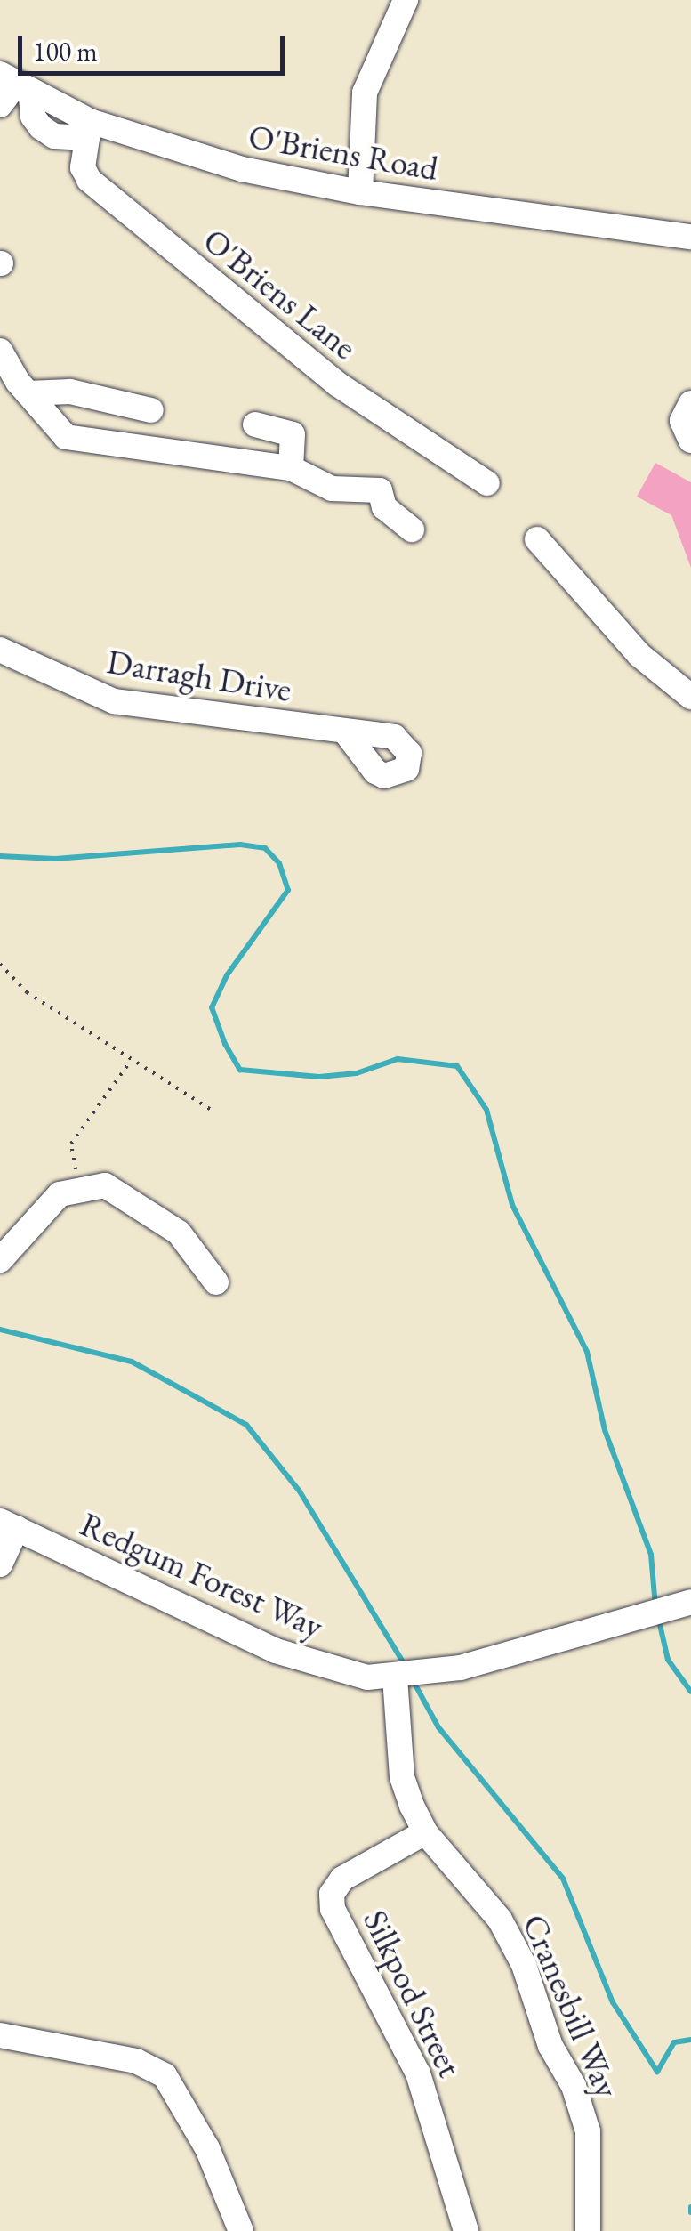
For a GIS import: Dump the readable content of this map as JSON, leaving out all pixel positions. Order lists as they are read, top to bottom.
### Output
{
  "streets": {
    "street": [
      "O'Briens Road",
      "O'Briens Lane",
      "Darragh Drive",
      "Redgum Forest Way",
      "Silkpod Street",
      "Cranesbill Way"
    ]
  },
  "crossings": [
    ["O'Briens Road", "O'Briens Lane"],
    ["Redgum Forest Way", "Cranesbill Way"],
    ["Silkpod Street", "Cranesbill Way"]
  ],
  "scale_bar": "100 m"
}
